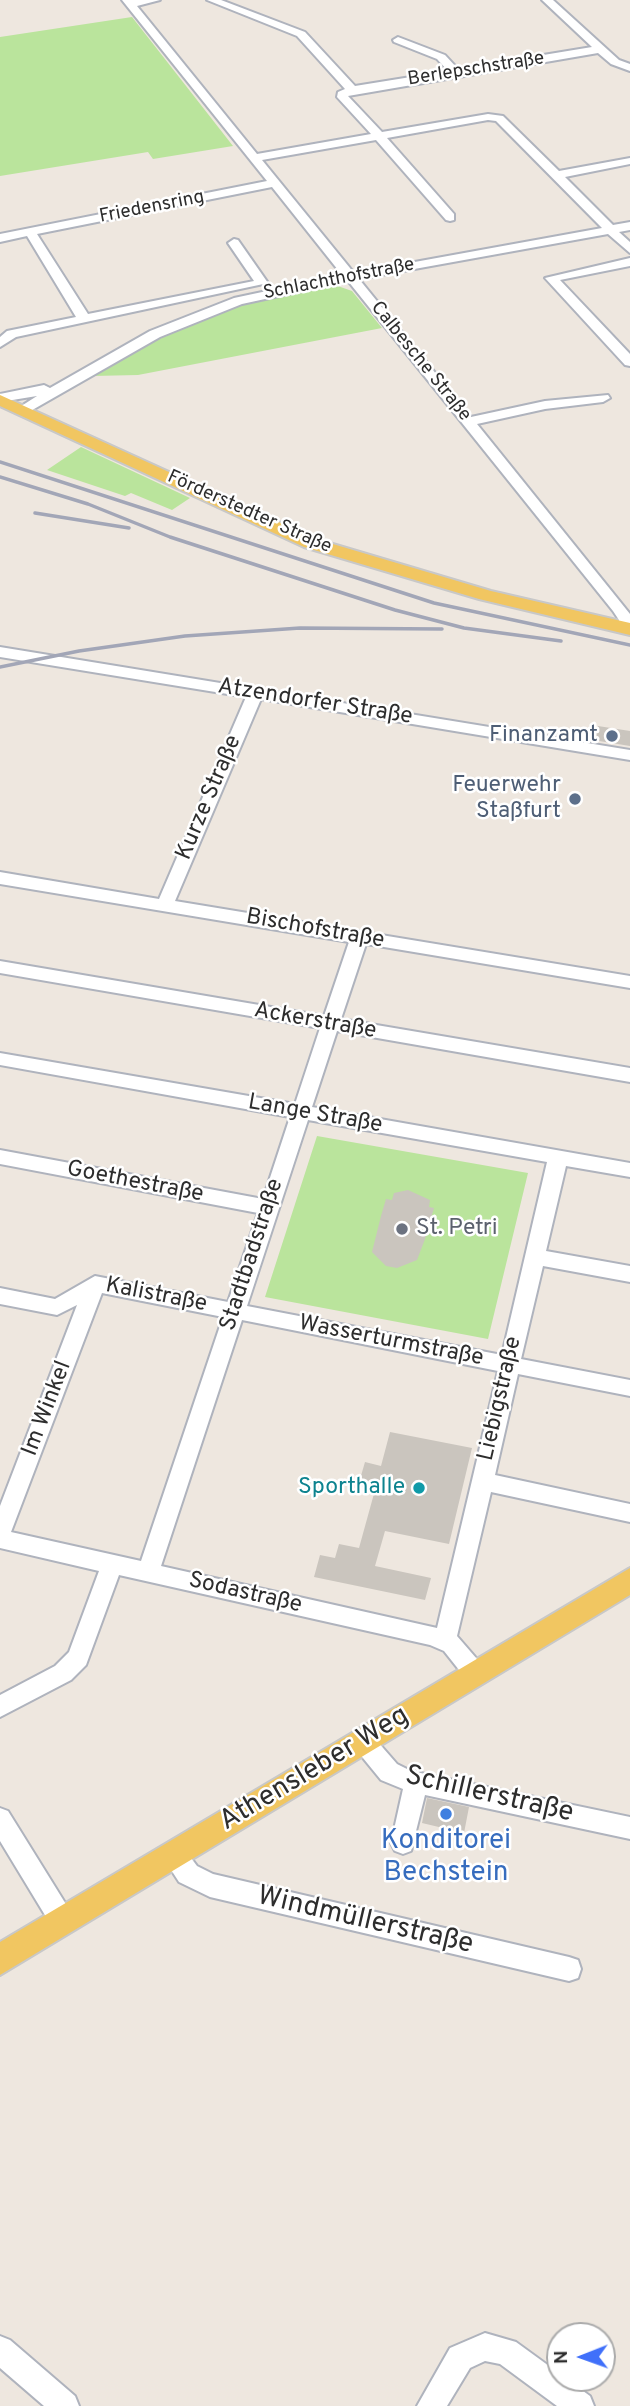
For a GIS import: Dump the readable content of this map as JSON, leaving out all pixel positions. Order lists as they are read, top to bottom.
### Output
{
  "streets": {
    "main road": ["Förderstedter Straße", "Athensleber Weg"],
    "street": [
      "Berlepschstraße",
      "Friedensring",
      "Schlachthofstraße",
      "Calbesche Straße",
      "Atzendorfer Straße",
      "Kurze Straße",
      "Bischofstraße",
      "Ackerstraße",
      "Lange Straße",
      "Goethestraße",
      "Stadtbadstraße",
      "Kalistraße",
      "Wasserturmstraße",
      "Liebigstraße",
      "Im Winkel",
      "Sodastraße",
      "Schillerstraße",
      "Windmüllerstraße"
    ]
  },
  "crossings": [
    ["Friedensring", "Calbesche Straße"],
    ["Schlachthofstraße", "Calbesche Straße"],
    ["Schlachthofstraße", "Förderstedter Straße"],
    ["Calbesche Straße", "Förderstedter Straße"],
    ["Atzendorfer Straße", "Kurze Straße"],
    ["Kurze Straße", "Bischofstraße"],
    ["Bischofstraße", "Stadtbadstraße"],
    ["Ackerstraße", "Stadtbadstraße"],
    ["Lange Straße", "Stadtbadstraße"],
    ["Lange Straße", "Liebigstraße"],
    ["Goethestraße", "Stadtbadstraße"],
    ["Stadtbadstraße", "Kalistraße"],
    ["Stadtbadstraße", "Wasserturmstraße"],
    ["Stadtbadstraße", "Sodastraße"],
    ["Kalistraße", "Wasserturmstraße"],
    ["Kalistraße", "Im Winkel"],
    ["Wasserturmstraße", "Liebigstraße"],
    ["Liebigstraße", "Sodastraße"],
    ["Athensleber Weg", "Schillerstraße"],
    ["Athensleber Weg", "Windmüllerstraße"]
  ],
  "places": [
    "Finanzamt",
    "Feuerwehr Staßfurt",
    "St. Petri",
    "Sporthalle",
    "Konditorei Bechstein"
  ],
  "north": "left"
}
